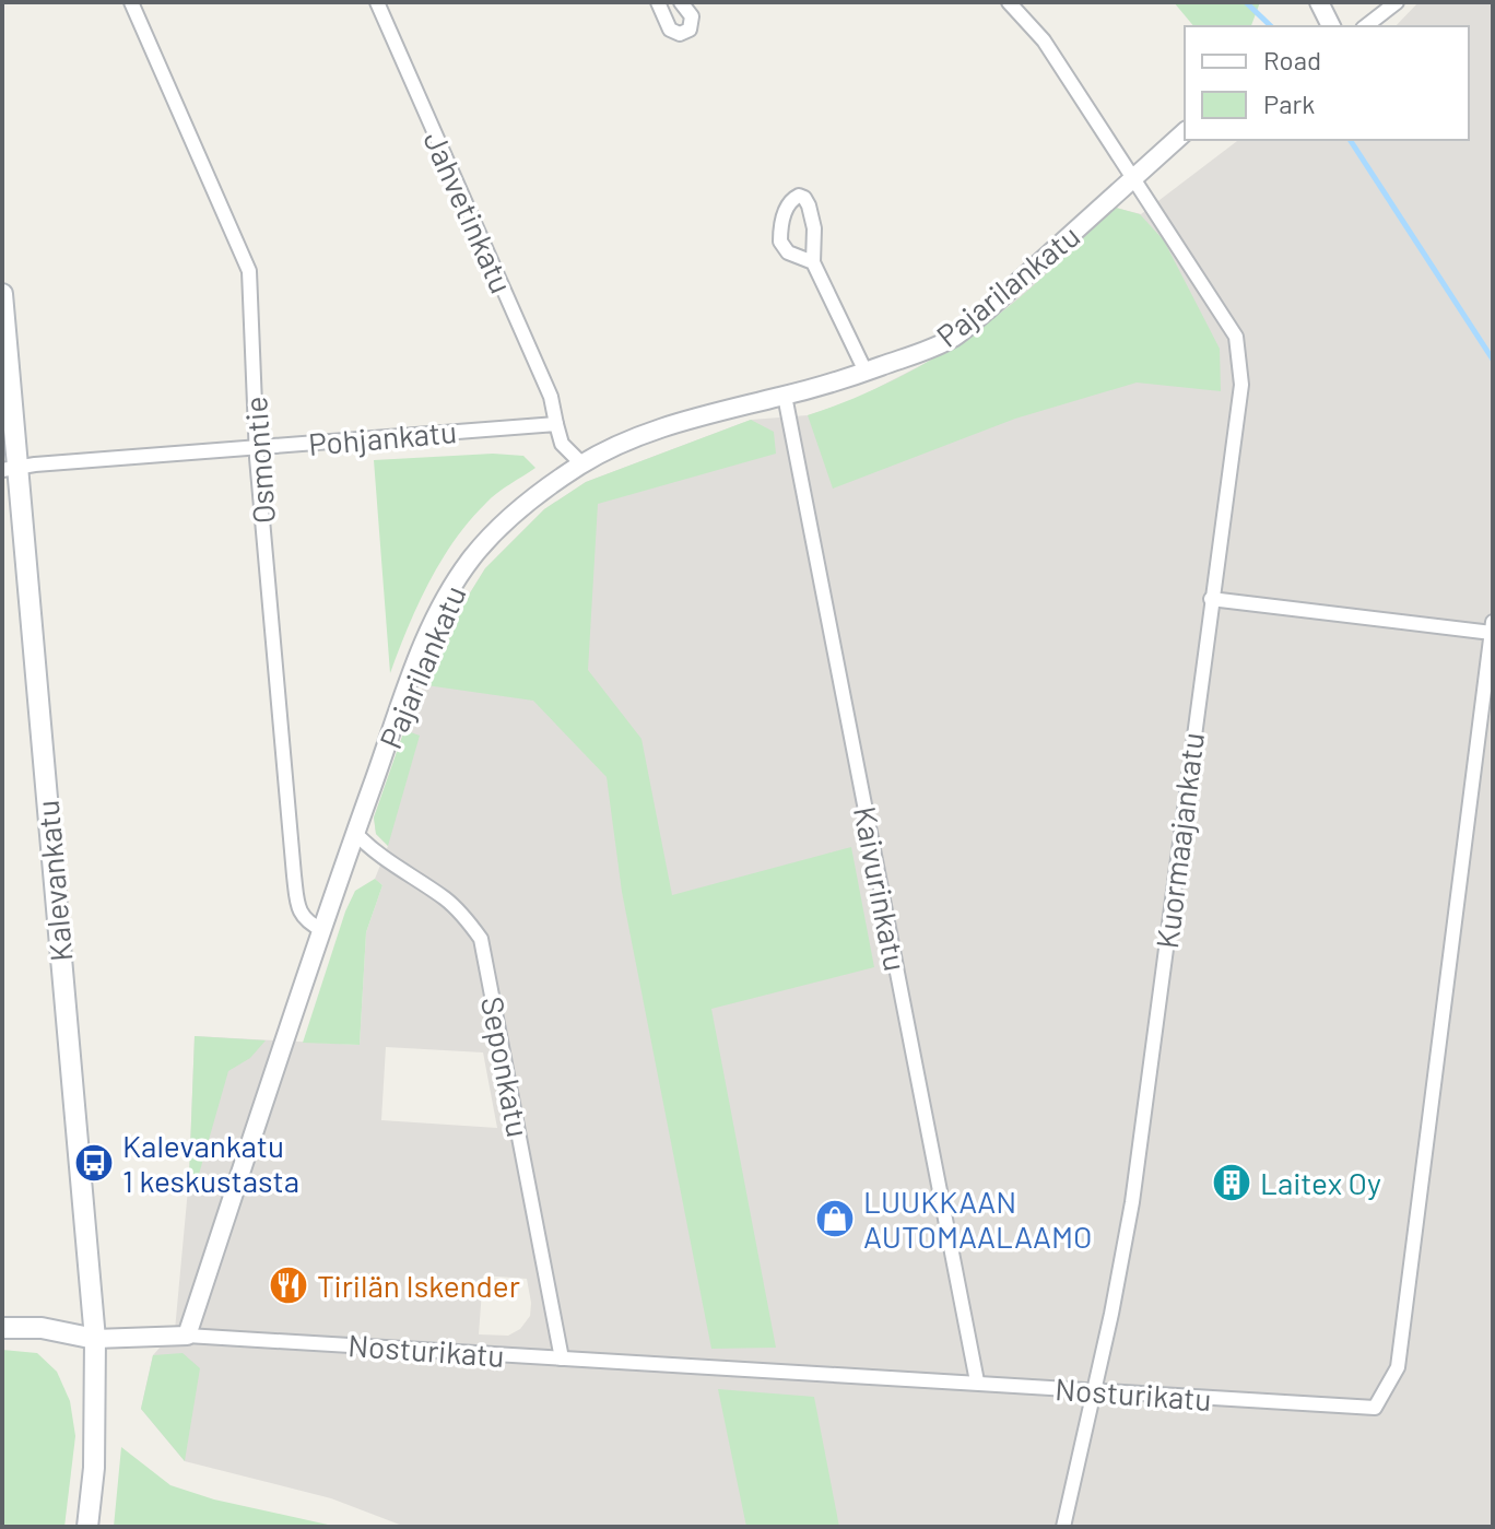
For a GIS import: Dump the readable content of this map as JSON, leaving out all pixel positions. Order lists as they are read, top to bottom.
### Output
{
  "streets": {
    "main road": ["Kalevankatu"],
    "street": [
      "Jahvetinkatu",
      "Pajarilankatu",
      "Pohjankatu",
      "Osmontie",
      "Kuormaajankatu",
      "Kaivurinkatu",
      "Seponkatu",
      "Nosturikatu"
    ]
  },
  "crossings": [
    ["Jahvetinkatu", "Pohjankatu"],
    ["Pajarilankatu", "Osmontie"],
    ["Pajarilankatu", "Kuormaajankatu"],
    ["Pajarilankatu", "Kaivurinkatu"],
    ["Pajarilankatu", "Seponkatu"],
    ["Pajarilankatu", "Nosturikatu"],
    ["Pohjankatu", "Osmontie"],
    ["Pohjankatu", "Kalevankatu"],
    ["Kuormaajankatu", "Nosturikatu"],
    ["Kalevankatu", "Nosturikatu"],
    ["Kaivurinkatu", "Nosturikatu"],
    ["Seponkatu", "Nosturikatu"]
  ],
  "places": {
    "bus stop": ["Kalevankatu 1 keskustasta"],
    "building": ["Laitex Oy"],
    "shop": ["LUUKKAAN AUTOMAALAAMO"],
    "restaurant": ["Tirilän Iskender"]
  },
  "legend": ["Road", "Park"]
}
